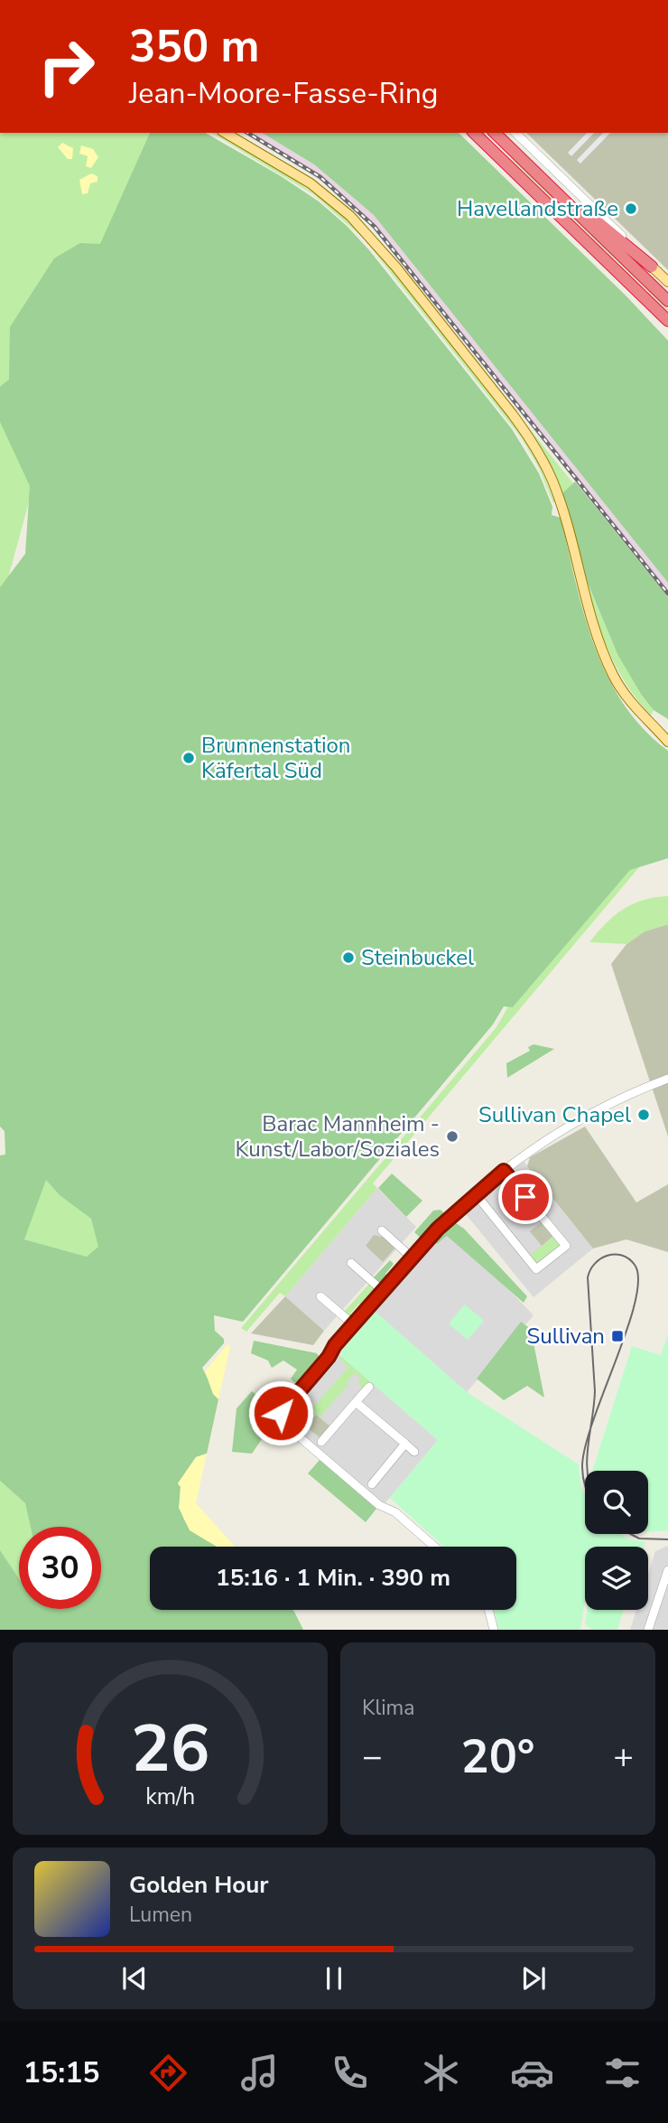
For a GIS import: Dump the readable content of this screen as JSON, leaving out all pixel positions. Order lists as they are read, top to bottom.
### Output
{
  "places": {
    "other": [
      "Havellandstraße",
      "Brunnenstation Käfertal Süd",
      "Steinbuckel",
      "Sullivan Chapel",
      "Barac Mannheim - Kunst/Labor/Soziales"
    ],
    "transit": ["Sullivan"]
  },
  "page": {
    "turn": ["350 m", "Jean-Moore-Fasse-Ring"],
    "limit": "30",
    "trip": "15:16 · 1 Min. · 390 m",
    "tile": "Klima",
    "heat": ["−", "20°", "+"],
    "song": ["Golden Hour", "Lumen"],
    "tabs": "15:15",
    "gauge": ["26", "km/h"]
  }
}
